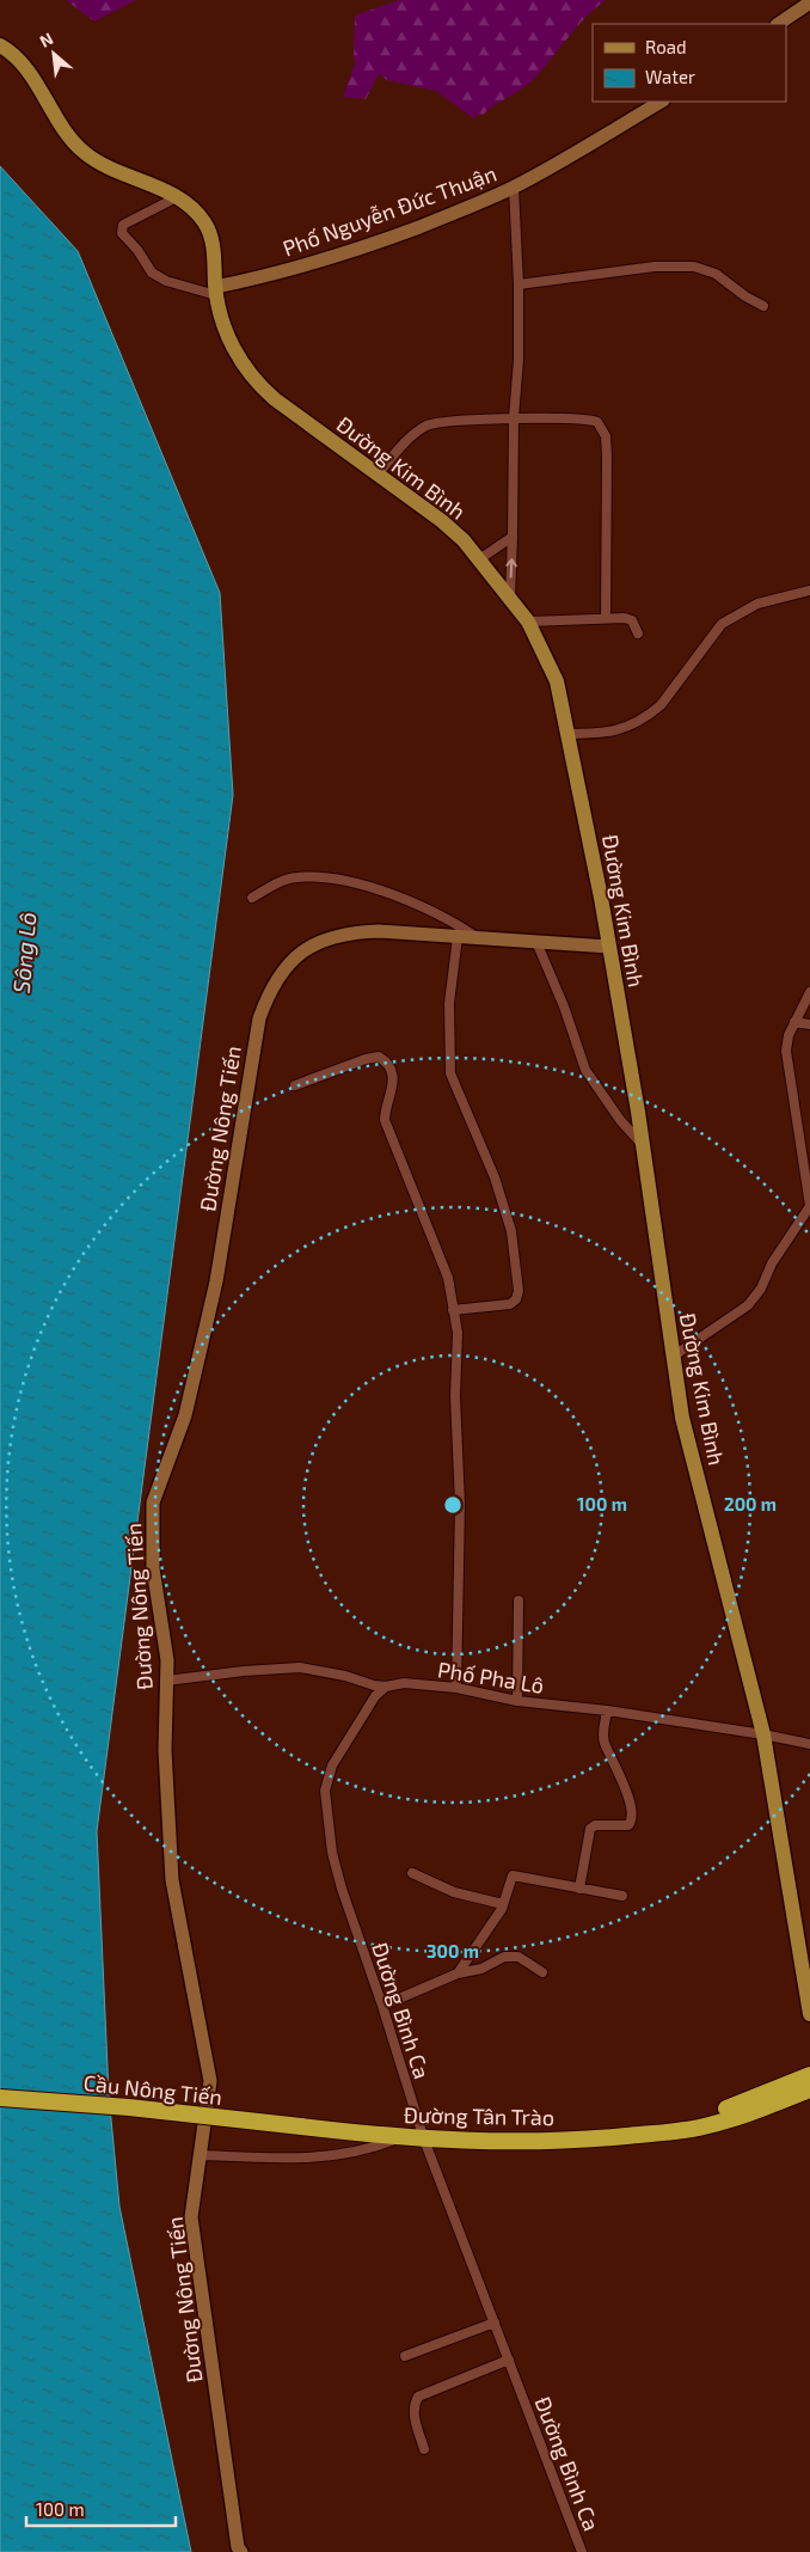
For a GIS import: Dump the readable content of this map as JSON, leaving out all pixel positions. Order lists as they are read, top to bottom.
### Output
{
  "streets": {
    "highway": ["Cầu Nông Tiến", "Đường Tân Trào"],
    "main road": ["Đường Kim Bình"],
    "street": [
      "Phố Nguyễn Đức Thuận",
      "Đường Nông Tiến",
      "Phố Pha Lô",
      "Đường Bình Ca"
    ]
  },
  "crossings": [
    ["Phố Nguyễn Đức Thuận", "Đường Kim Bình"],
    ["Đường Kim Bình", "Đường Nông Tiến"],
    ["Đường Kim Bình", "Phố Pha Lô"],
    ["Đường Nông Tiến", "Phố Pha Lô"],
    ["Phố Pha Lô", "Đường Bình Ca"],
    ["Đường Bình Ca", "Đường Tân Trào"],
    ["Cầu Nông Tiến", "Đường Tân Trào"]
  ],
  "water": ["Sông Lô"],
  "legend": ["Road", "Water"],
  "scale_bar": "100 m",
  "north": "top left",
  "rings": ["100 m", "200 m", "300 m"]
}
